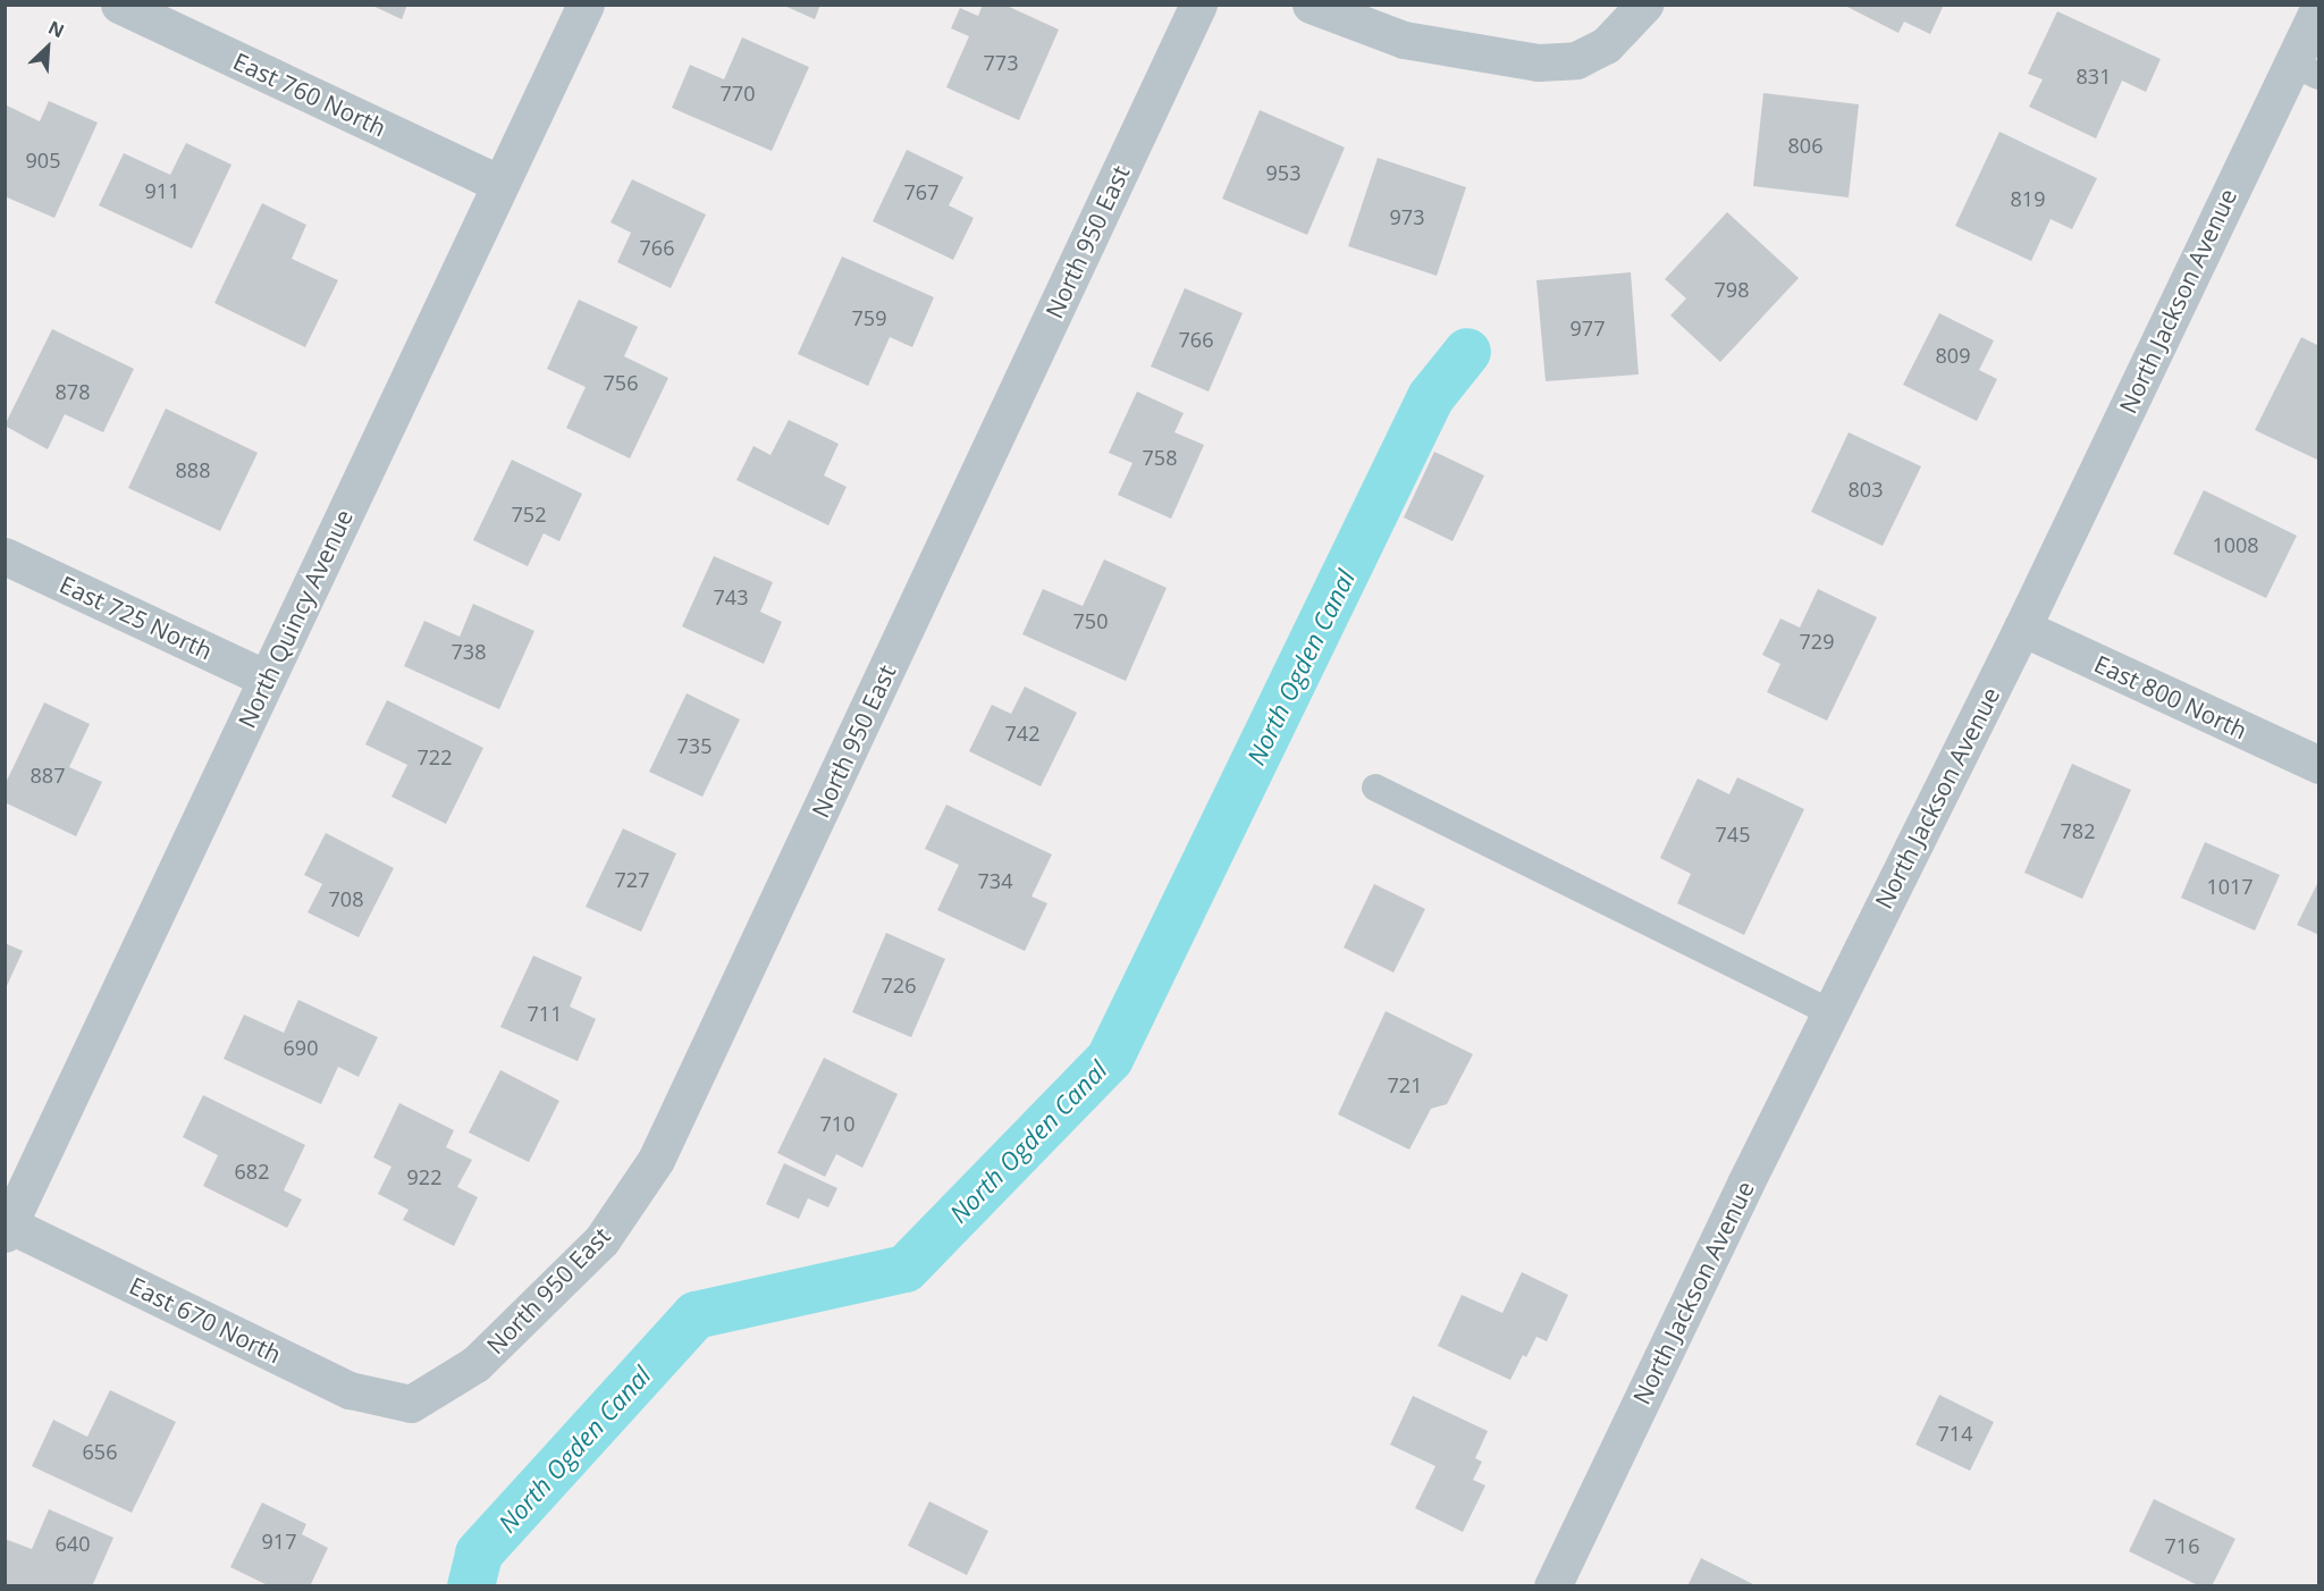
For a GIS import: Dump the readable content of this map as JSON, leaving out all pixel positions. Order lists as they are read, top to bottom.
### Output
{
  "streets": {
    "street": [
      "East 760 North",
      "North 950 East",
      "North Jackson Avenue",
      "East 725 North",
      "North Quincy Avenue",
      "East 800 North",
      "East 670 North"
    ]
  },
  "crossings": [
    ["East 760 North", "North Quincy Avenue"],
    ["North 950 East", "East 670 North"],
    ["North Jackson Avenue", "East 800 North"],
    ["East 725 North", "North Quincy Avenue"],
    ["North Quincy Avenue", "East 670 North"]
  ],
  "water": ["North Ogden Canal"],
  "house_numbers": [
    "773",
    "831",
    "770",
    "806",
    "905",
    "953",
    "911",
    "767",
    "819",
    "973",
    "766",
    "798",
    "759",
    "977",
    "766",
    "809",
    "756",
    "878",
    "758",
    "888",
    "803",
    "752",
    "1008",
    "743",
    "750",
    "729",
    "738",
    "742",
    "735",
    "722",
    "887",
    "782",
    "745",
    "727",
    "734",
    "1017",
    "708",
    "726",
    "711",
    "690",
    "721",
    "710",
    "682",
    "922",
    "714",
    "656",
    "917",
    "640",
    "716"
  ],
  "north": "top right"
}
